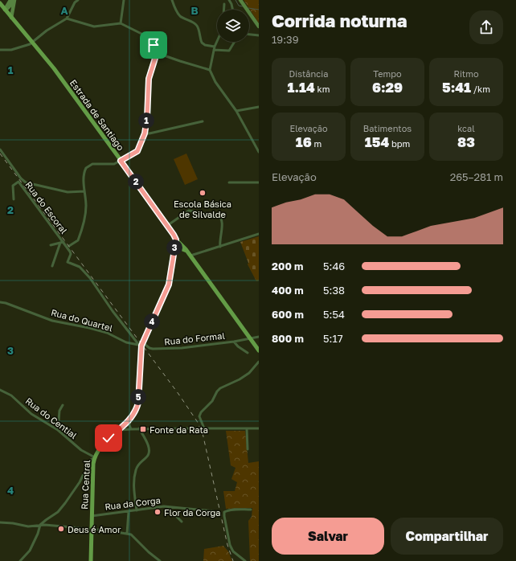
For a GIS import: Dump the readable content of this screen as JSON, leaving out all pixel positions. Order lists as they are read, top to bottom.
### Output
{
  "streets": {
    "main road": ["Estrada de Santiago", "Rua Central"],
    "street": [
      "Rua do Escoral",
      "Rua do Quartel",
      "Rua do Formal",
      "Rua do Cential",
      "Rua da Corga"
    ]
  },
  "crossings": [
    ["Estrada de Santiago", "Rua do Formal"],
    ["Estrada de Santiago", "Rua Central"],
    ["Rua do Escoral", "Rua do Quartel"],
    ["Rua do Escoral", "Rua do Formal"],
    ["Rua do Escoral", "Rua Central"],
    ["Rua do Quartel", "Rua do Formal"],
    ["Rua do Quartel", "Rua Central"],
    ["Rua do Formal", "Rua Central"],
    ["Rua do Cential", "Rua Central"],
    ["Rua Central", "Rua da Corga"]
  ],
  "places": {
    "other": ["Escola Básica de Silvalde", "Flor da Corga", "Deus é Amor"],
    "transit": ["Fonte da Rata"]
  },
  "page": {
    "heading": ["Corrida noturna", "19:39"],
    "stats": [
      ["Distância", "1.14 km"],
      ["Tempo", "6:29"],
      ["Ritmo", "5:41 /km"],
      ["Elevação", "16 m"],
      ["Batimentos", "154 bpm"],
      ["kcal", "83"]
    ],
    "pins": [
      "1",
      "2",
      "3",
      "4",
      "5"
    ],
    "chart": ["Elevação", "265–281 m"],
    "list": [
      {
        "name": "200 m",
        "note": "5:46"
      },
      {
        "name": "400 m",
        "note": "5:38"
      },
      {
        "name": "600 m",
        "note": "5:54"
      },
      {
        "name": "800 m",
        "note": "5:17"
      }
    ],
    "buttons": ["Salvar", "Compartilhar"]
  },
  "grid": {
    "columns": ["A", "B"],
    "rows": [
      "1",
      "2",
      "3",
      "4"
    ]
  }
}
